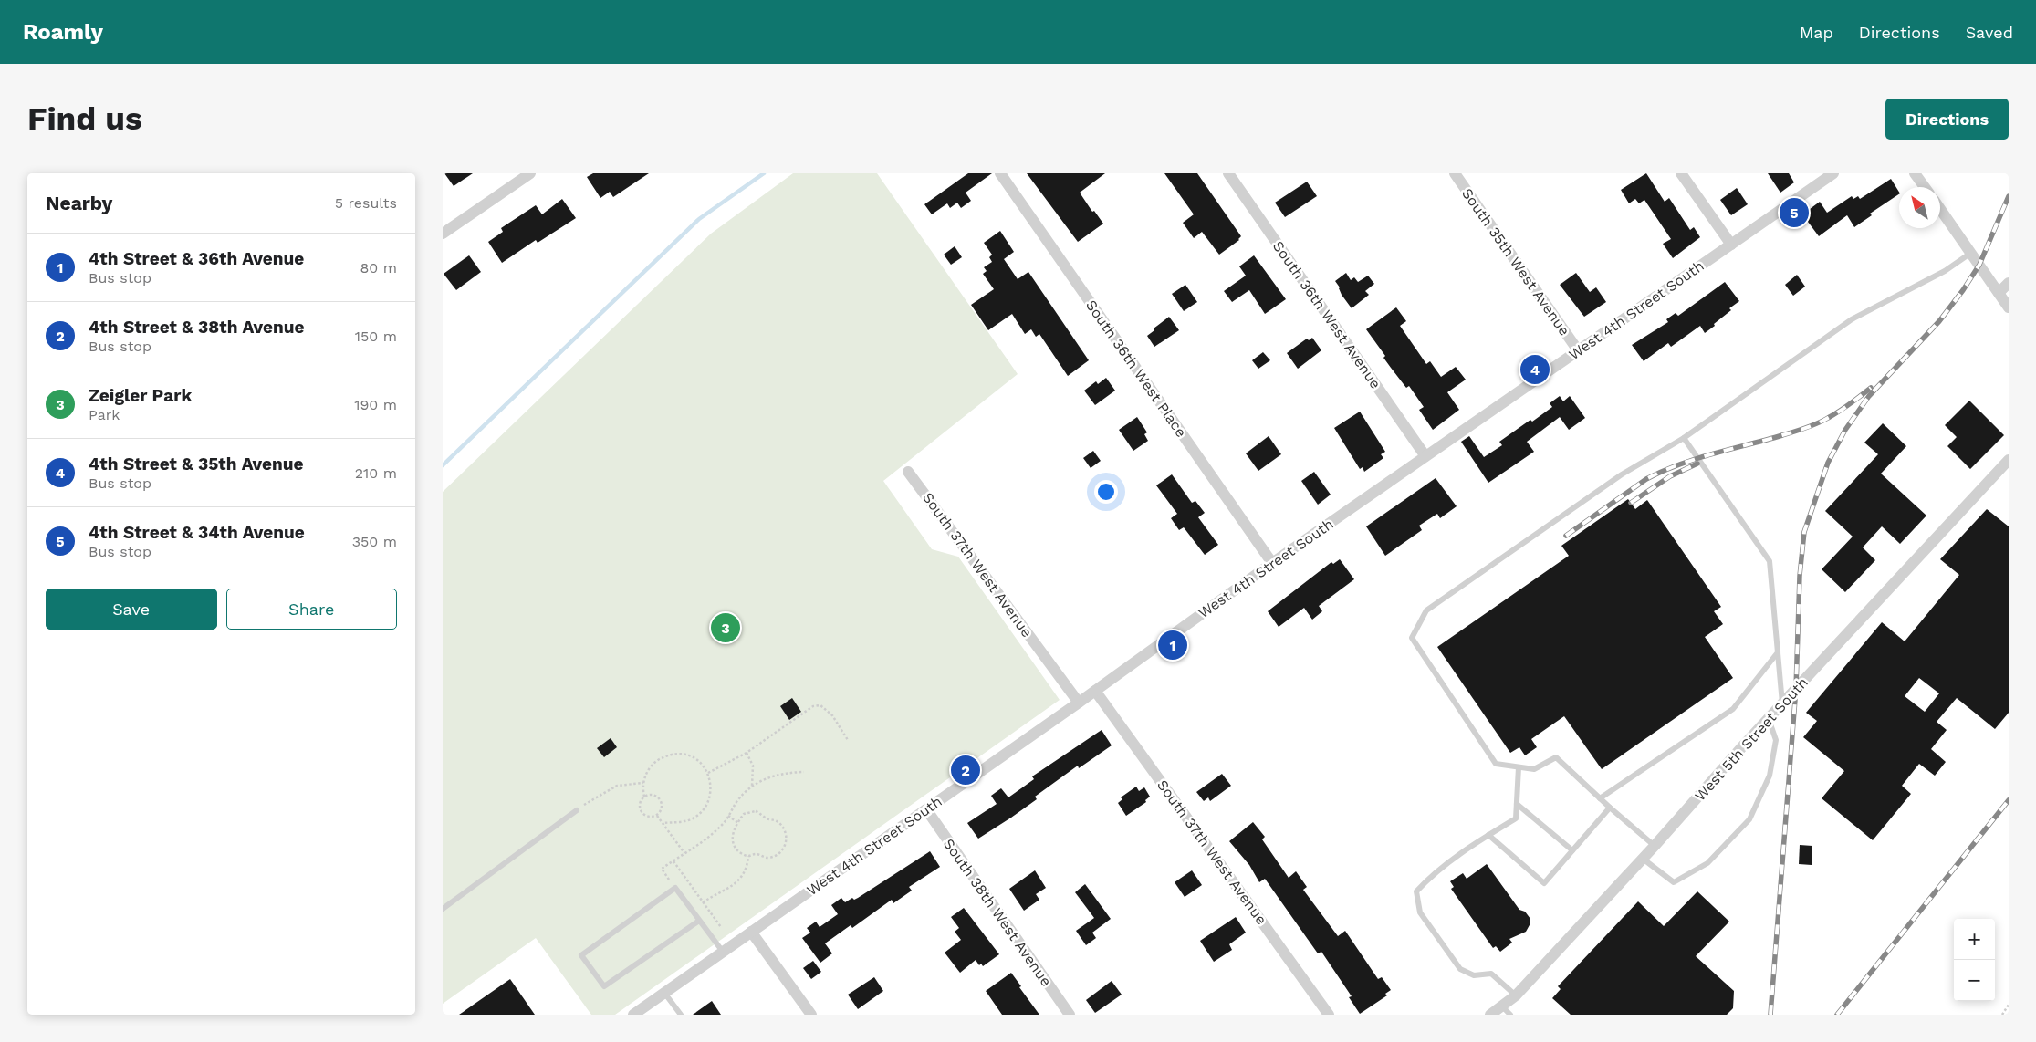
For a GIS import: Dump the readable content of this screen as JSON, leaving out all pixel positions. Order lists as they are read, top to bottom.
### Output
{
  "streets": {
    "street": [
      "South 35th West Avenue",
      "West 4th Street South",
      "South 36th West Avenue",
      "South 36th West Place",
      "South 37th West Avenue",
      "West 5th Street South",
      "South 38th West Avenue"
    ]
  },
  "crossings": [
    ["South 35th West Avenue", "West 4th Street South"],
    ["West 4th Street South", "South 36th West Avenue"],
    ["West 4th Street South", "South 36th West Place"],
    ["West 4th Street South", "South 37th West Avenue"],
    ["West 4th Street South", "South 38th West Avenue"]
  ],
  "north": "top left",
  "page": {
    "header": "Roamly",
    "nav": ["Map", "Directions", "Saved"],
    "buttons": [
      "Directions",
      ["Save", "Share"]
    ],
    "title": "Find us",
    "heading": ["Nearby", "5 results"],
    "pins": [
      "5",
      "4",
      "3",
      "1",
      "2"
    ],
    "list": [
      {
        "mark": "1",
        "name": "4th Street & 36th Avenue",
        "note": "Bus stop",
        "value": "80 m"
      },
      {
        "mark": "2",
        "name": "4th Street & 38th Avenue",
        "note": "Bus stop",
        "value": "150 m"
      },
      {
        "mark": "3",
        "name": "Zeigler Park",
        "note": "Park",
        "value": "190 m"
      },
      {
        "mark": "4",
        "name": "4th Street & 35th Avenue",
        "note": "Bus stop",
        "value": "210 m"
      },
      {
        "mark": "5",
        "name": "4th Street & 34th Avenue",
        "note": "Bus stop",
        "value": "350 m"
      }
    ],
    "map_buttons": ["+", "−"]
  }
}
